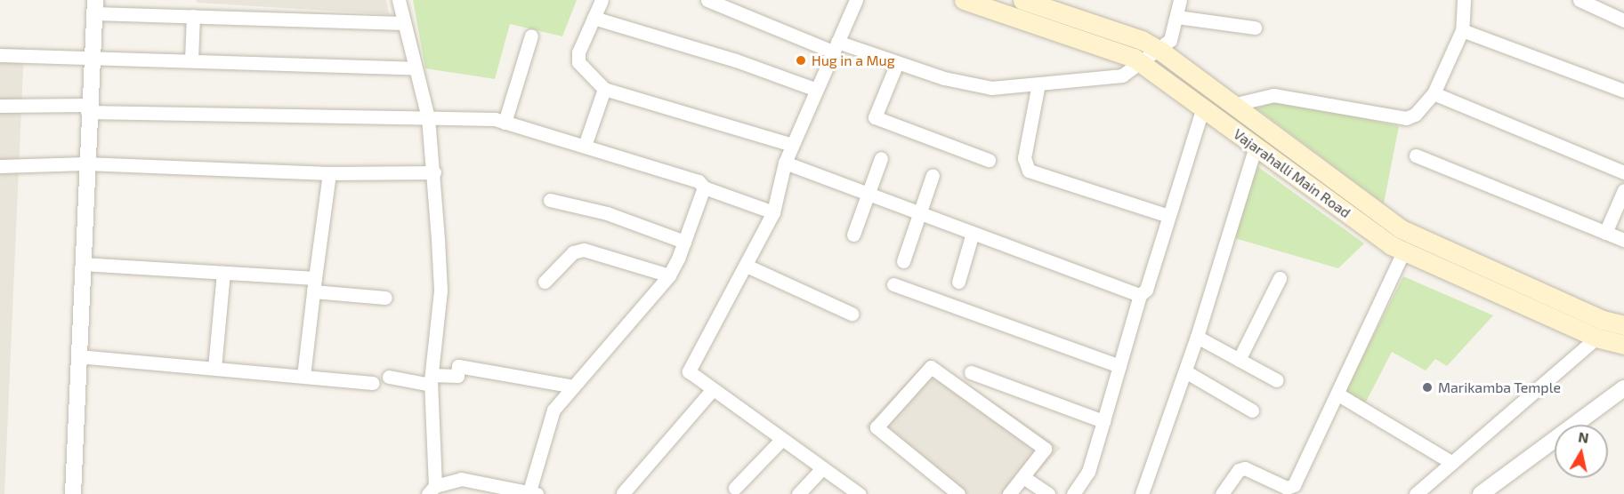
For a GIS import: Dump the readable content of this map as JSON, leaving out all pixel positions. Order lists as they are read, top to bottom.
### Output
{
  "streets": {
    "main road": ["Vajarahalli Main Road"]
  },
  "places": ["Hug in a Mug", "Marikamba Temple"],
  "north": "top"
}
